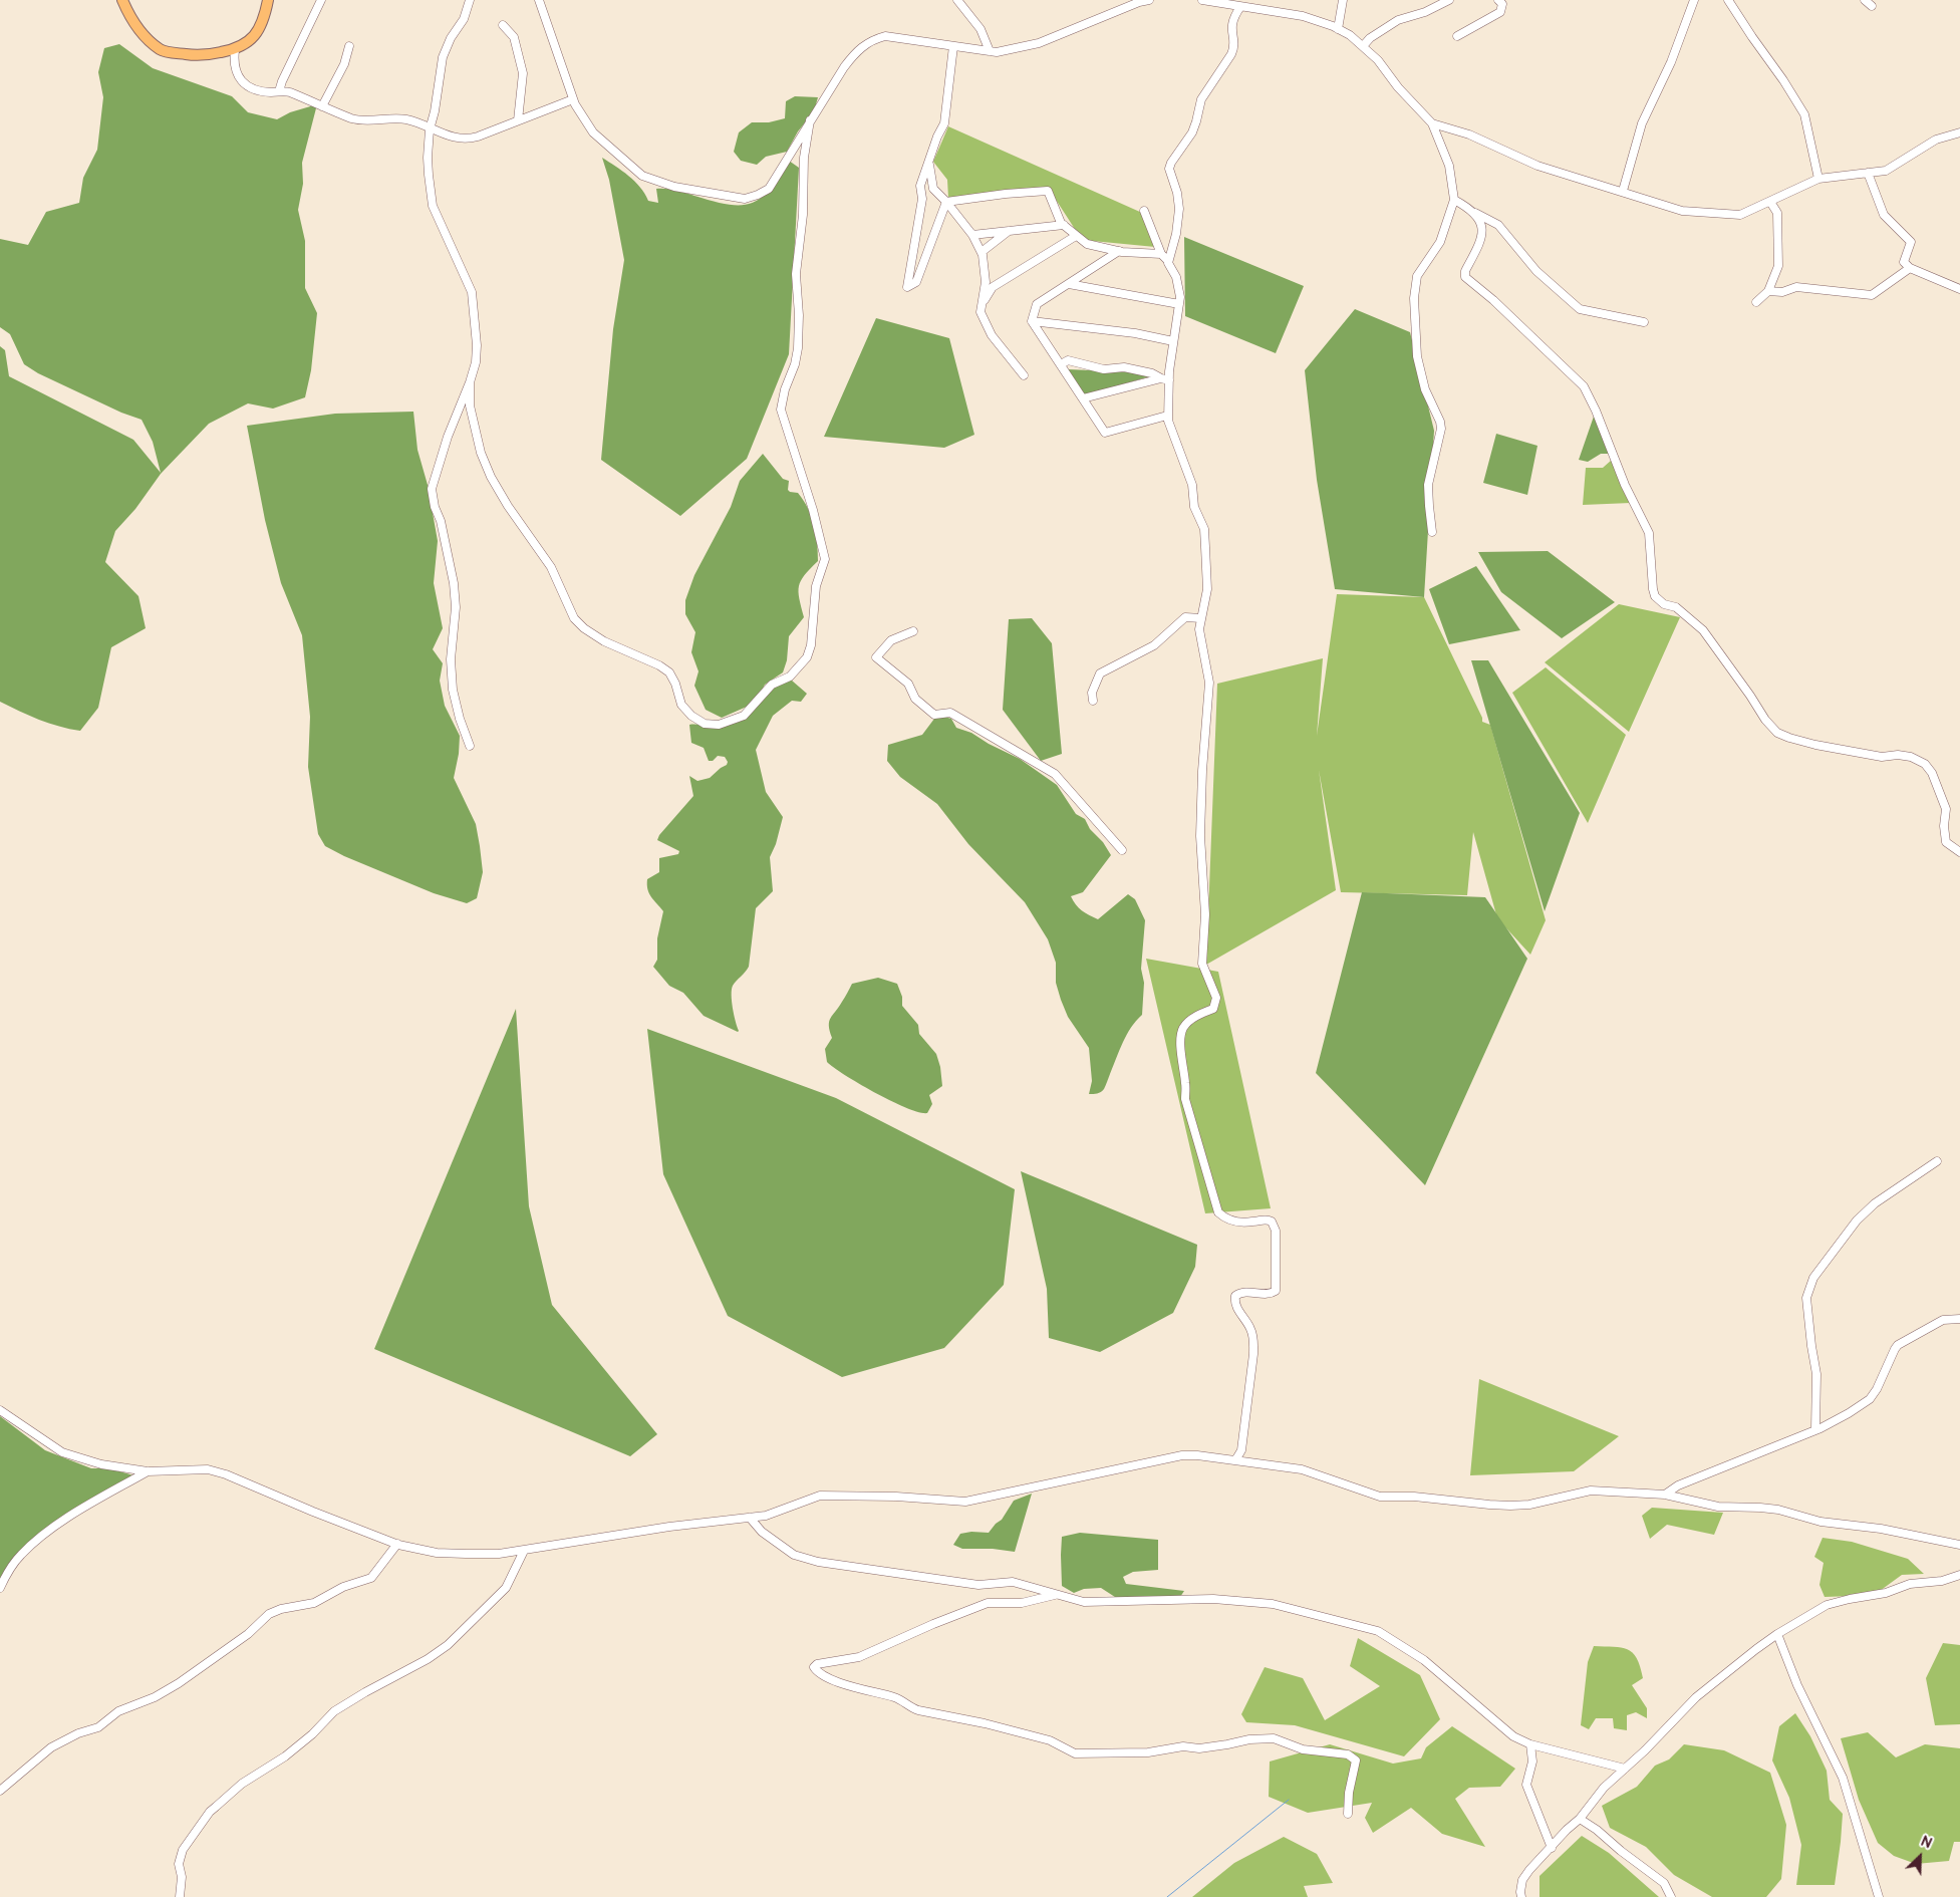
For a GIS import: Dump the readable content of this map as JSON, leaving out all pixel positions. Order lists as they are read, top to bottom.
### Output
{
  "north": "top right"
}
